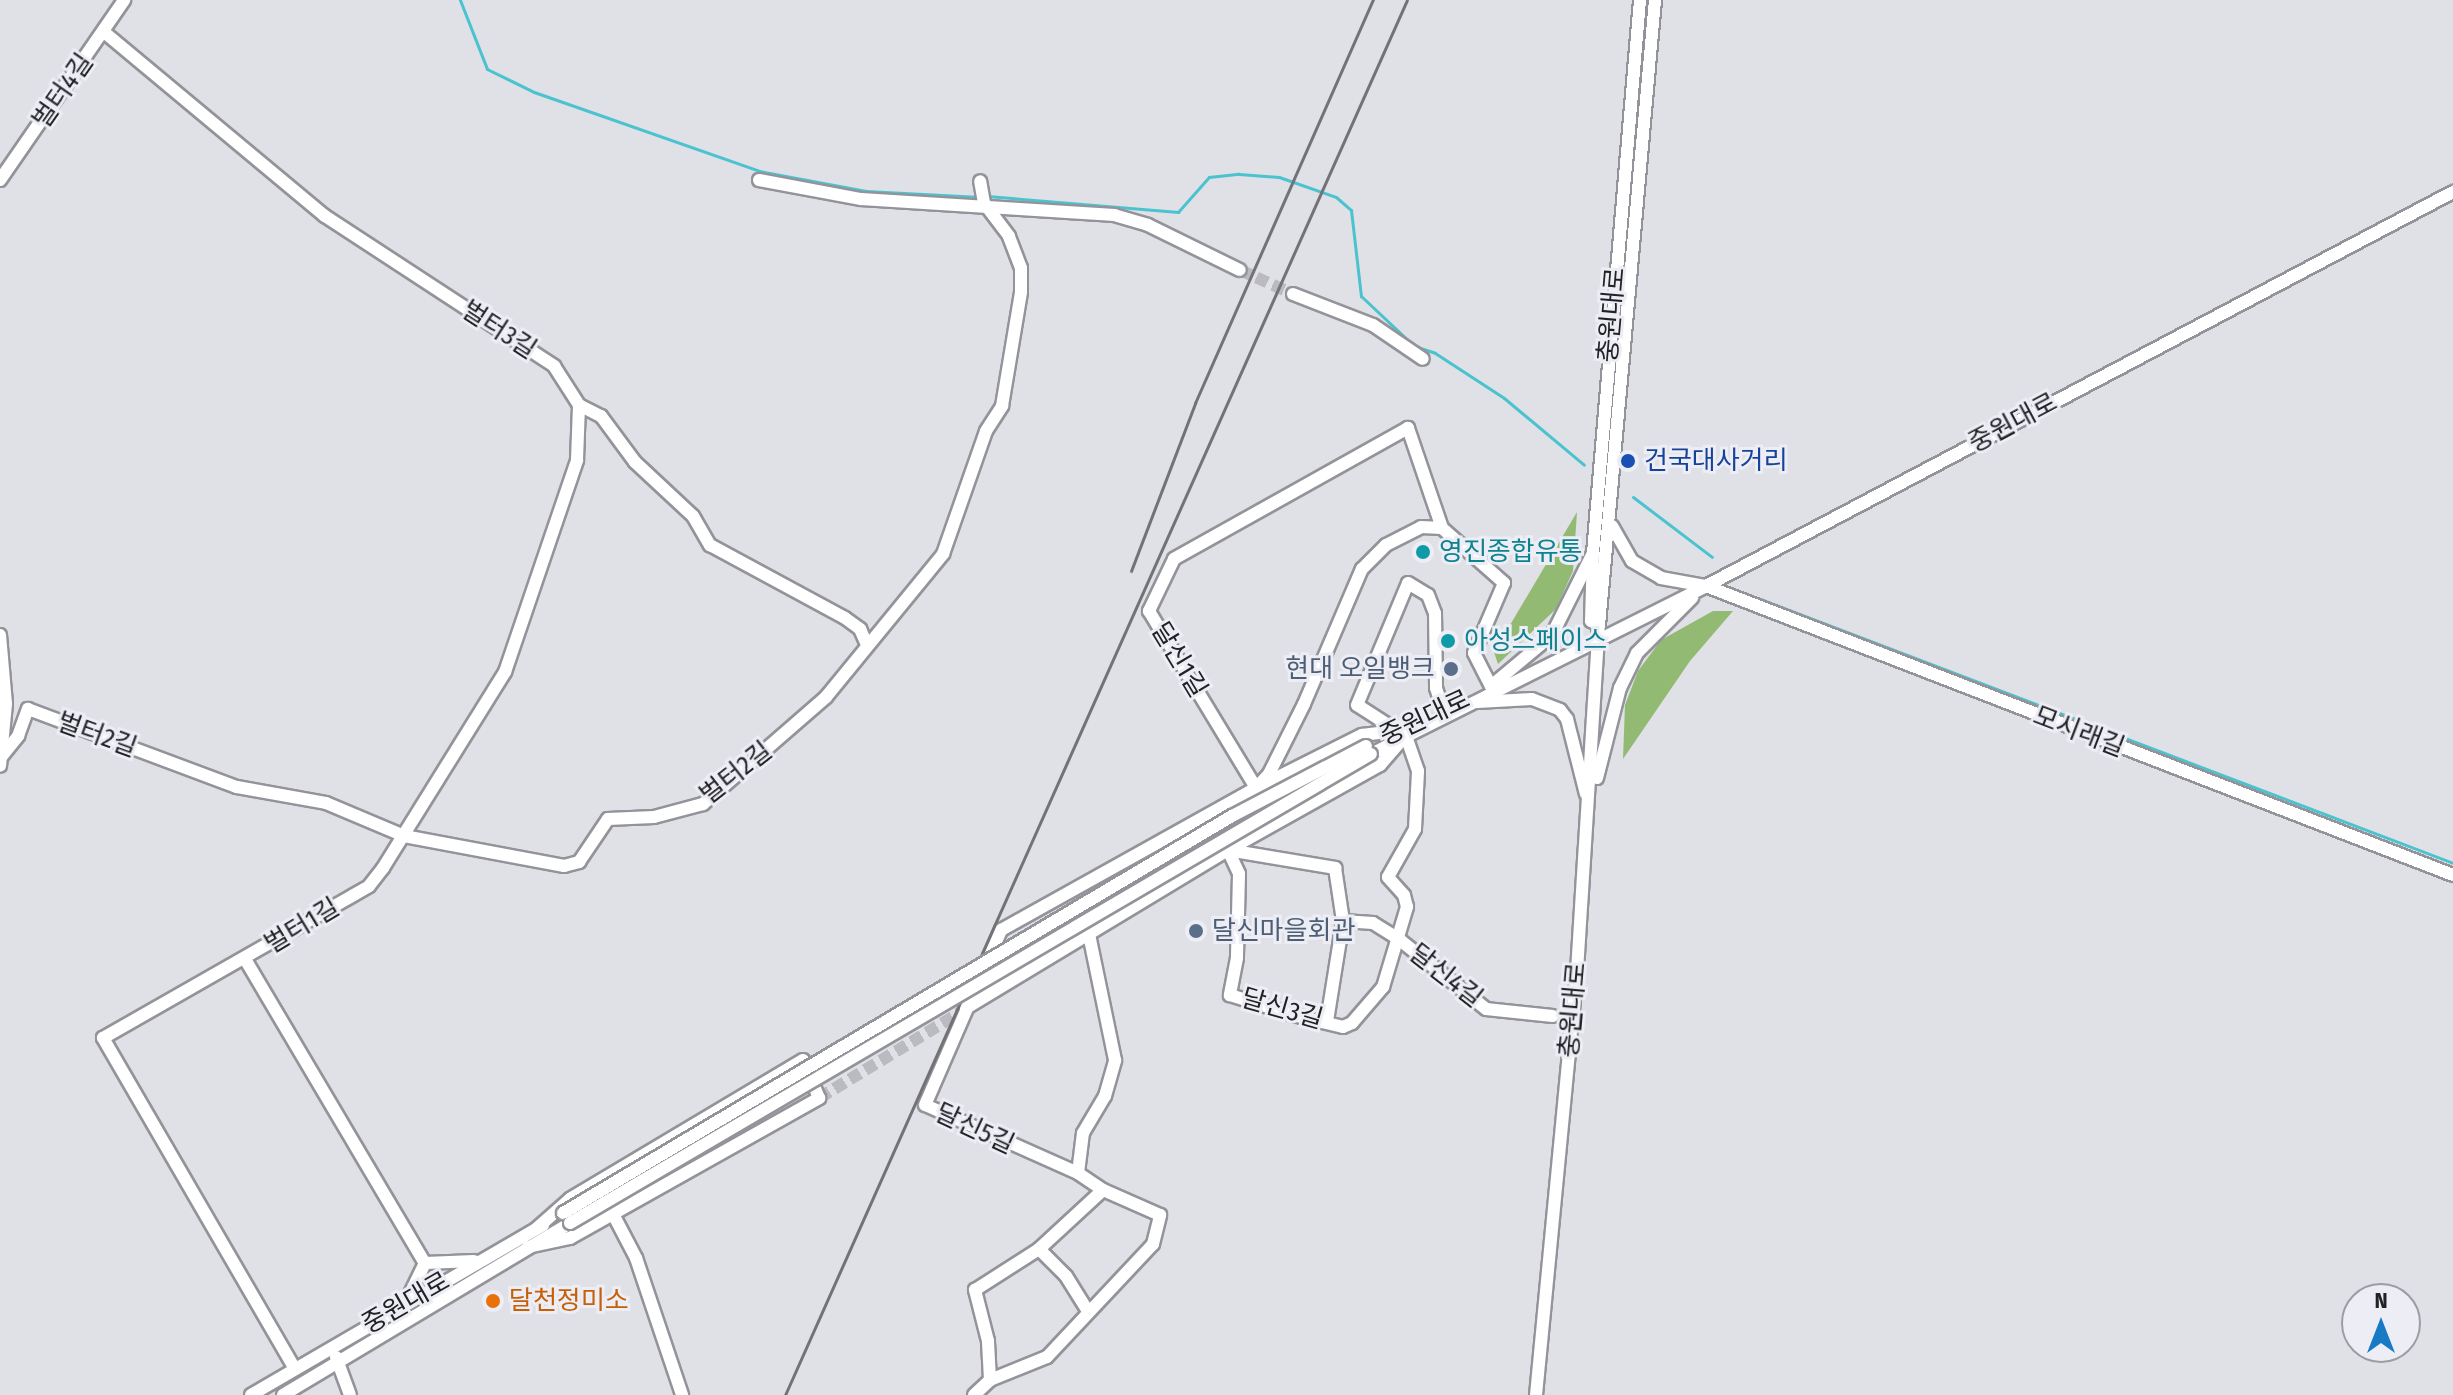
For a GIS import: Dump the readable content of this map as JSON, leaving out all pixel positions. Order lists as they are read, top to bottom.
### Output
{
  "streets": {
    "street": [
      "벌터4길",
      "충원대로",
      "벌터3길",
      "중원대로",
      "달신1길",
      "모시래길",
      "벌터2길",
      "벌터1길",
      "달신4길",
      "달신3길",
      "달신5길"
    ]
  },
  "crossings": [
    ["벌터4길", "벌터3길"],
    ["충원대로", "중원대로"],
    ["충원대로", "모시래길"],
    ["벌터3길", "벌터2길"],
    ["벌터3길", "벌터1길"],
    ["중원대로", "달신1길"],
    ["중원대로", "모시래길"],
    ["중원대로", "벌터1길"],
    ["중원대로", "달신3길"],
    ["벌터2길", "벌터1길"],
    ["달신4길", "달신3길"]
  ],
  "places": [
    "건국대사거리",
    "영진종합유통",
    "아성스페이스",
    "현대 오일뱅크",
    "달신마을회관",
    "달천정미소"
  ],
  "north": "top"
}
